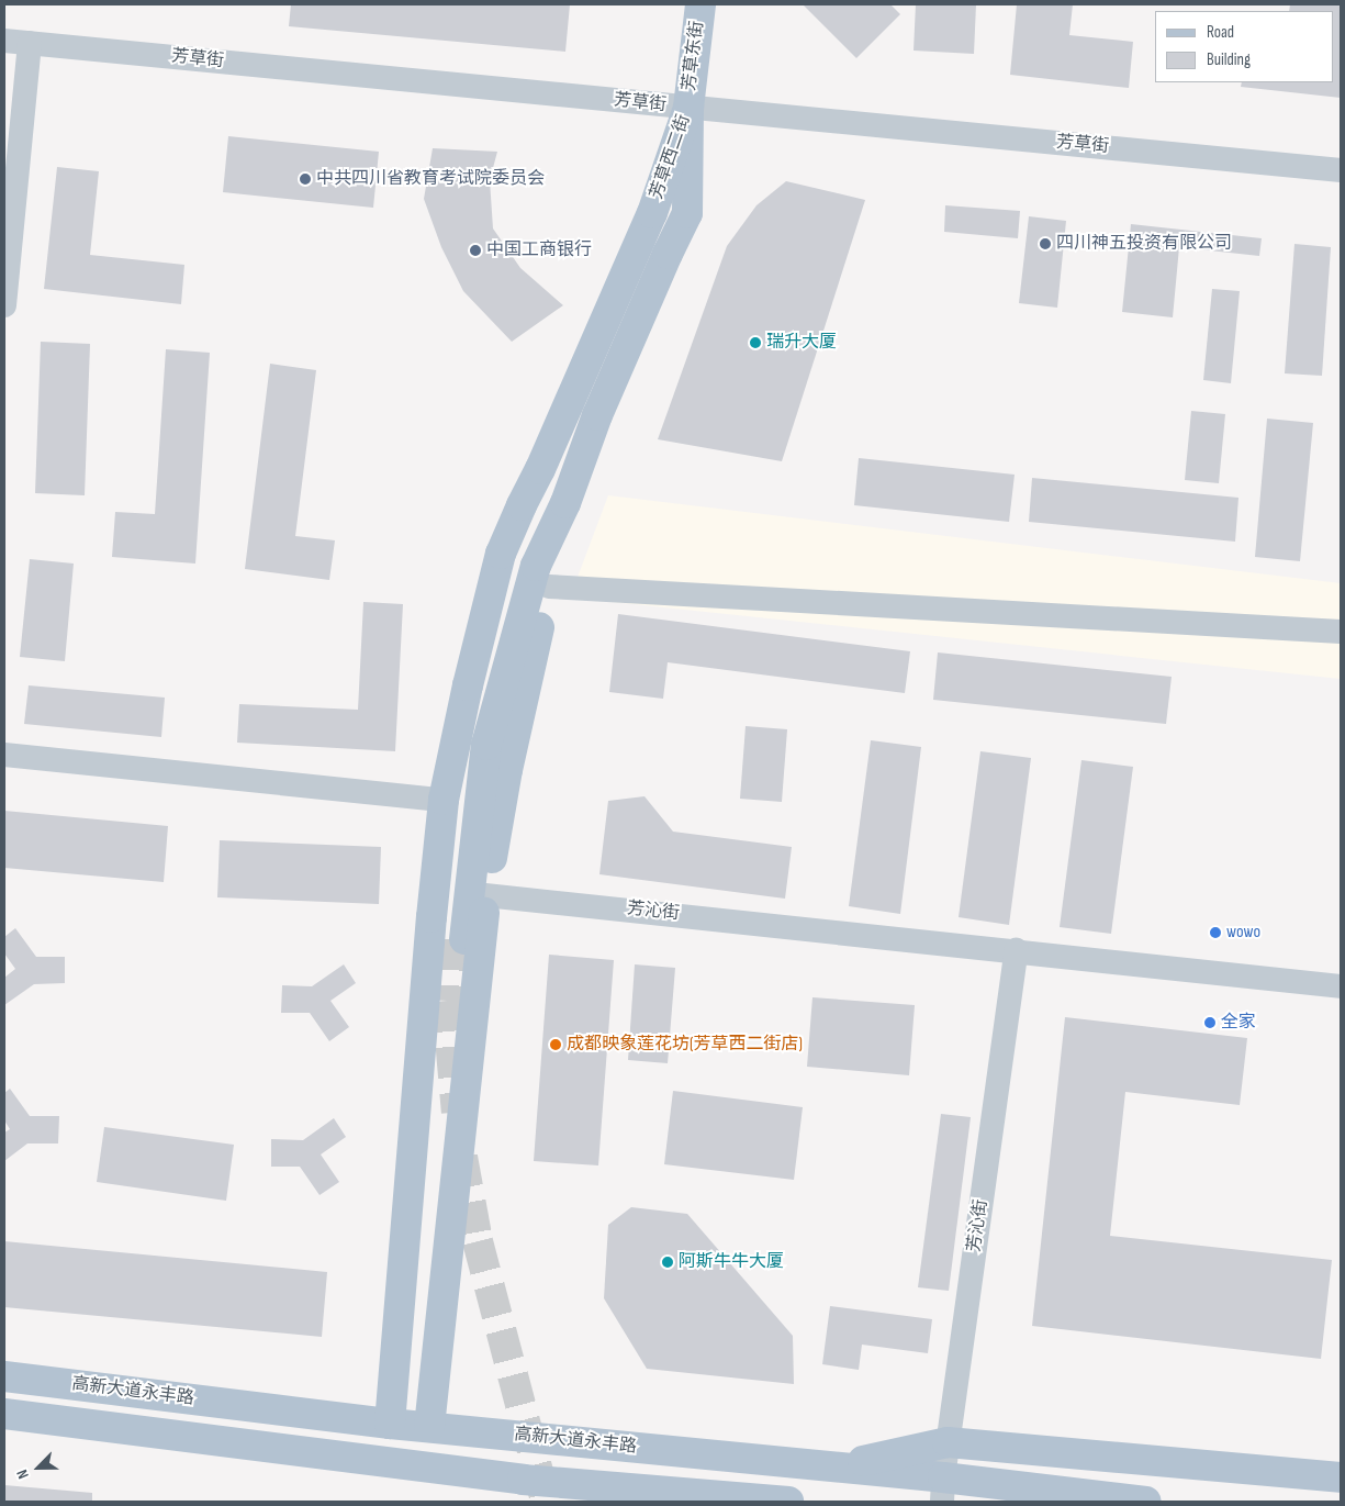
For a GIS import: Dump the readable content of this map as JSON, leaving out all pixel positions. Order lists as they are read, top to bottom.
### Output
{
  "streets": {
    "main road": ["芳草东街", "芳草西二街", "高新大道永丰路"],
    "street": ["芳草街", "芳沁街"]
  },
  "crossings": [
    ["芳草东街", "芳草街"],
    ["芳草东街", "芳草西二街"],
    ["芳草街", "芳草西二街"],
    ["芳沁街", "高新大道永丰路"]
  ],
  "places": [
    "中共四川省教育考试院委员会",
    "四川神五投资有限公司",
    "中国工商银行",
    "瑞升大厦",
    "wowo",
    "全家",
    "成都映象莲花坊(芳草西二街店)",
    "阿斯牛牛大厦"
  ],
  "legend": ["Road", "Building"],
  "north": "bottom left"
}
